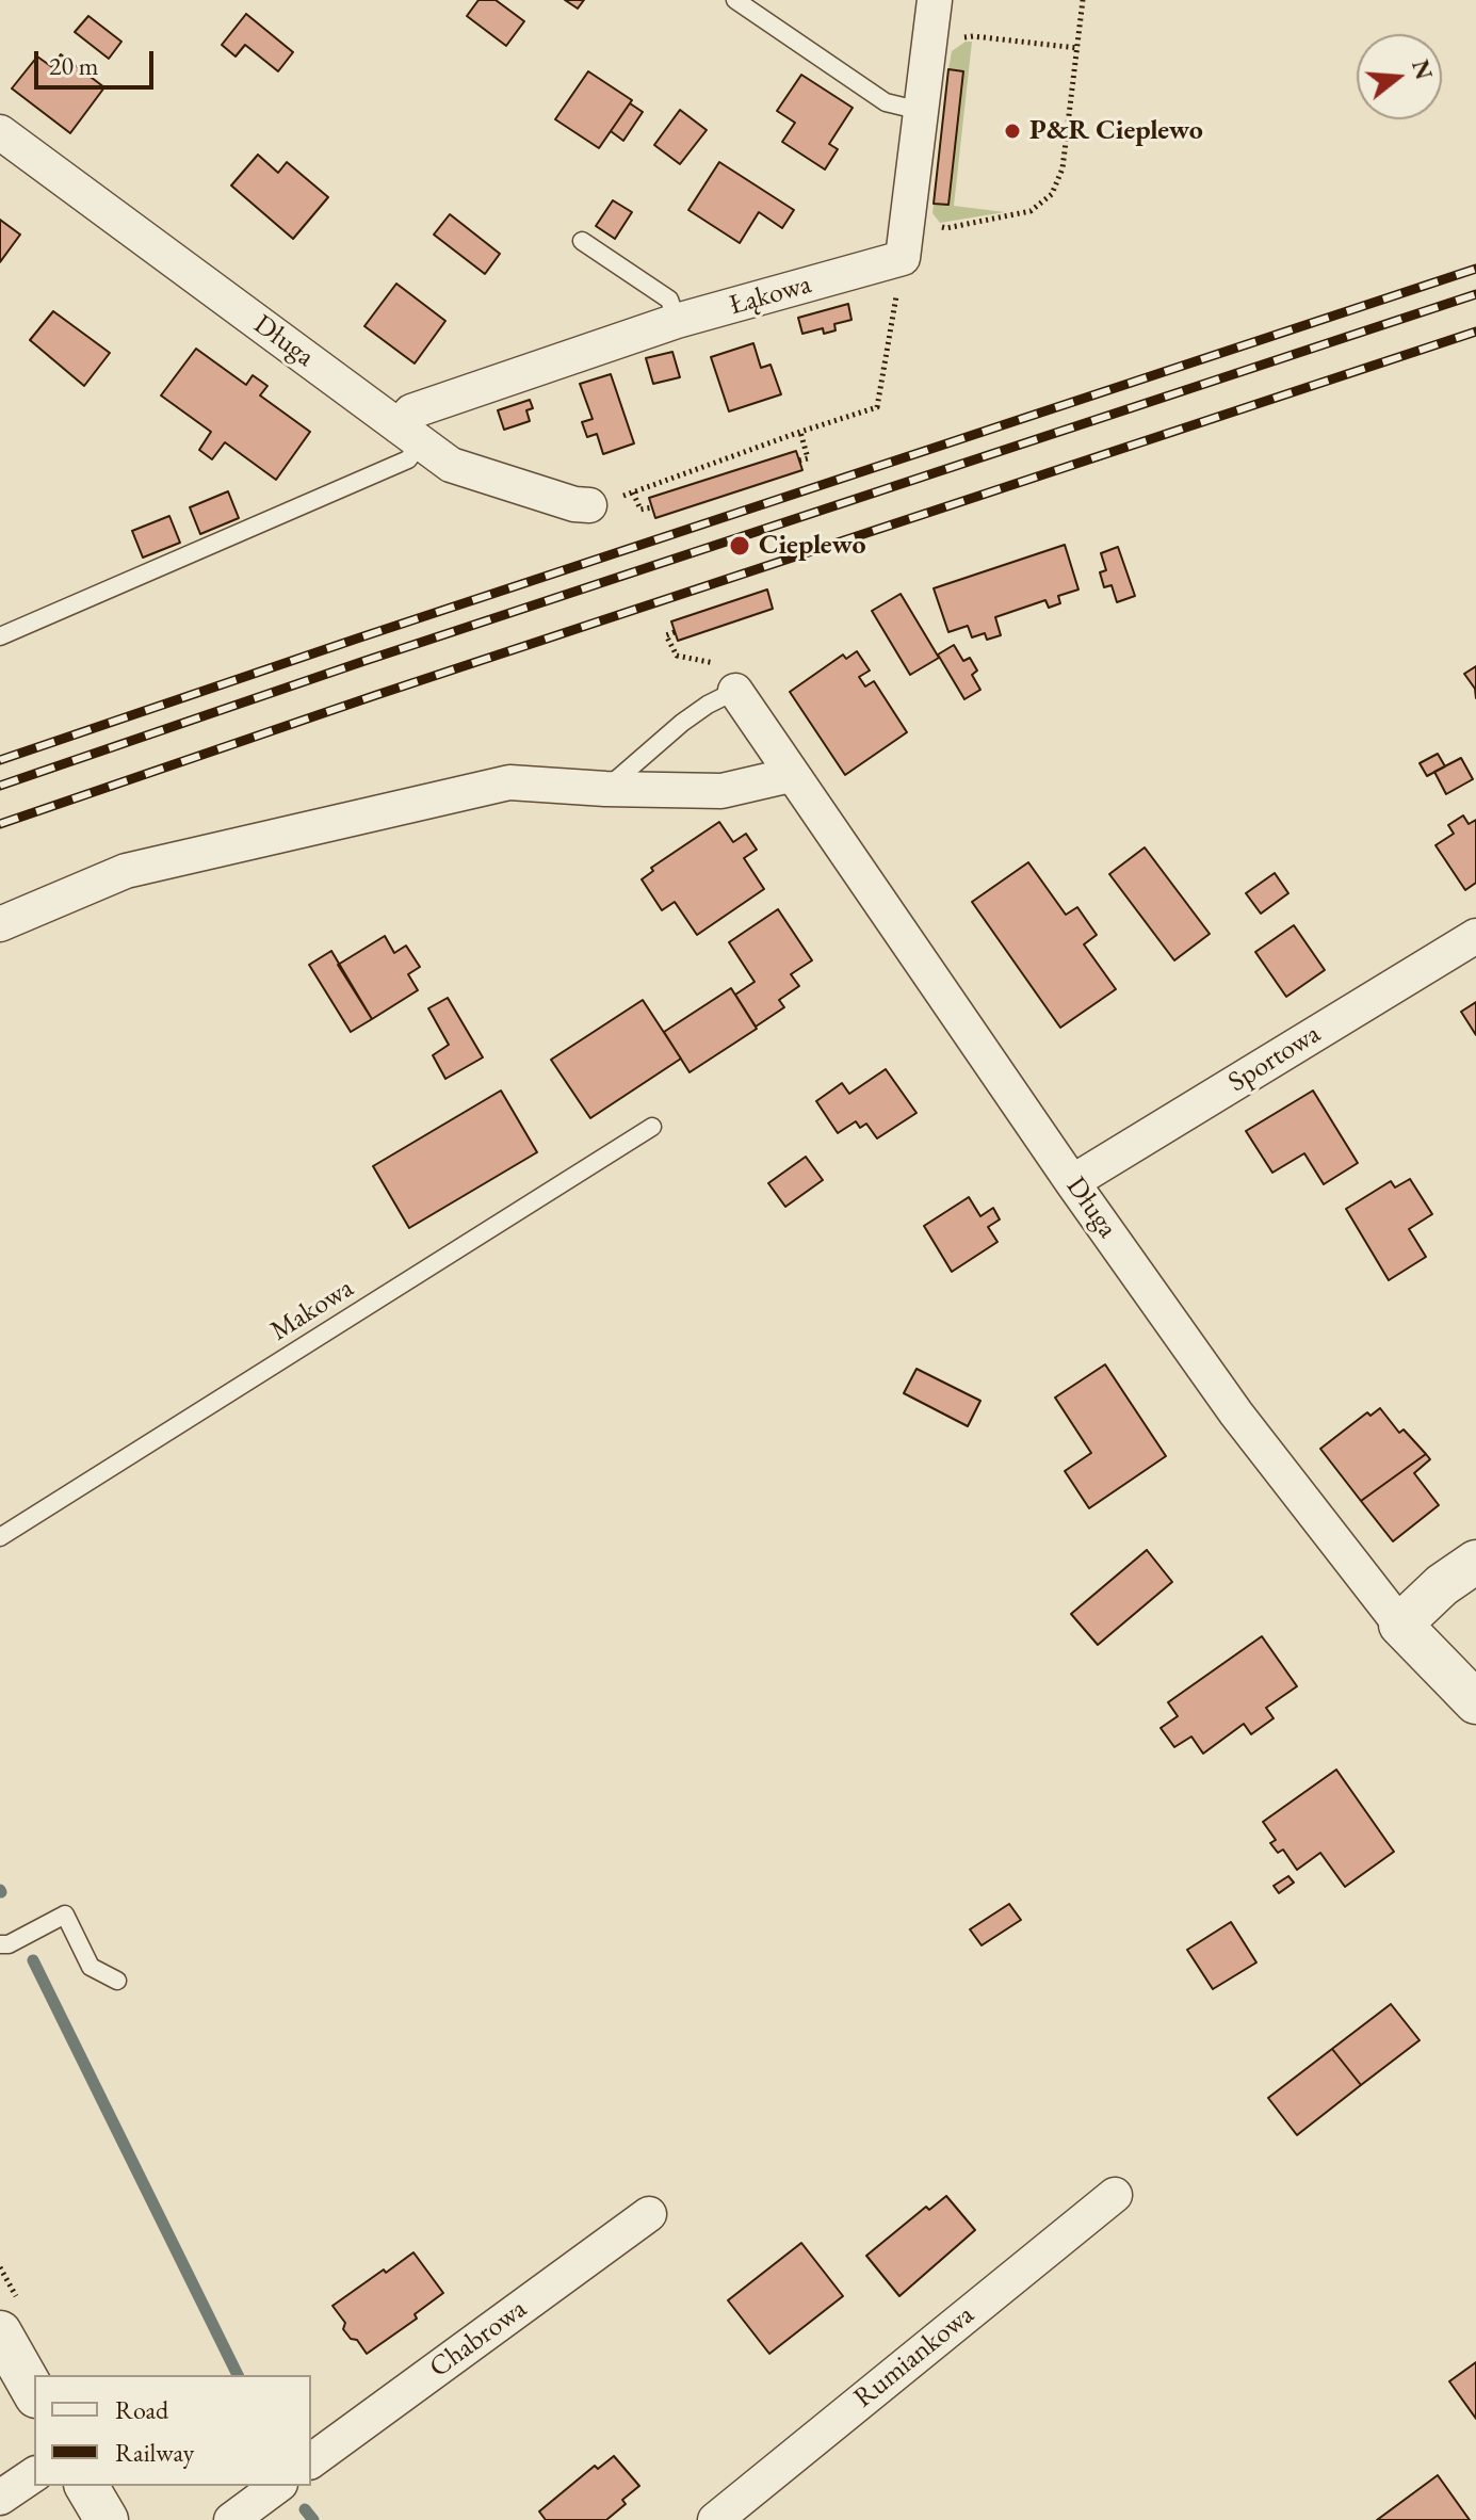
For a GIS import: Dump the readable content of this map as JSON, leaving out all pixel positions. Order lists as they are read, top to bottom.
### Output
{
  "streets": {
    "street": [
      "Łąkowa",
      "Długa",
      "Sportowa",
      "Chabrowa",
      "Rumiankowa"
    ],
    "lane": ["Makowa"]
  },
  "crossings": [
    ["Łąkowa", "Długa"],
    ["Długa", "Sportowa"]
  ],
  "places": ["P&R Cieplewo", "Cieplewo"],
  "legend": ["Road", "Railway"],
  "scale_bar": "20 m",
  "north": "right"
}
